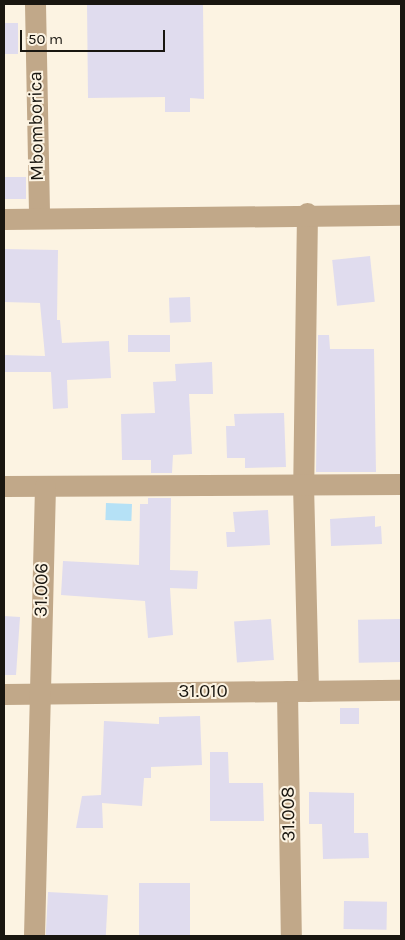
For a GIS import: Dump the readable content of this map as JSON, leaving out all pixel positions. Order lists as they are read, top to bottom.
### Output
{
  "streets": {
    "street": [
      "Mbomborica",
      "31.006",
      "31.010",
      "31.008"
    ]
  },
  "crossings": [
    ["31.006", "31.010"],
    ["31.010", "31.008"]
  ],
  "scale_bar": "50 m"
}
